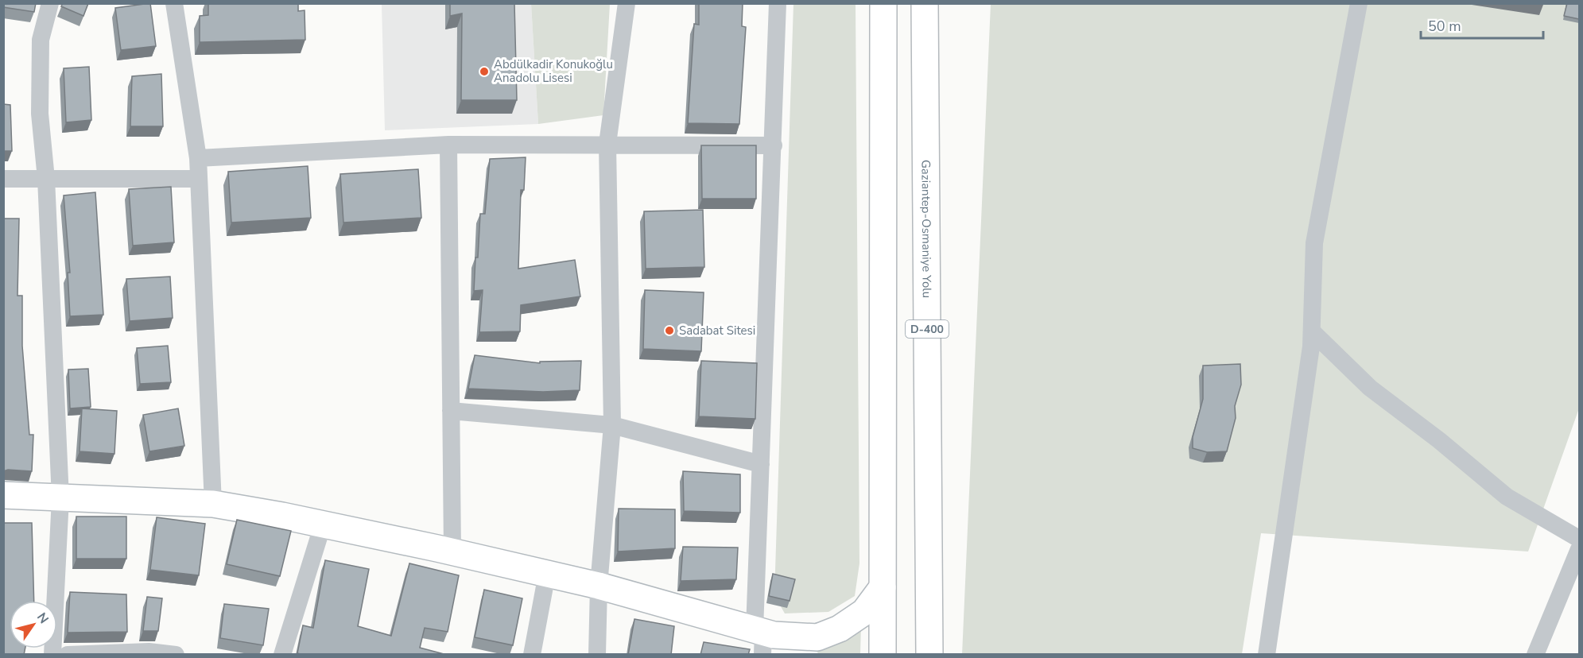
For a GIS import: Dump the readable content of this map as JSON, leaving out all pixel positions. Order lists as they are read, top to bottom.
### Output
{
  "streets": {
    "main road": ["Gaziantep-Osmaniye Yolu", "D-400"]
  },
  "places": ["Abdülkadir Konukoğlu Anadolu Lisesi", "Sadabat Sitesi"],
  "scale_bar": "50 m",
  "north": "top right"
}
